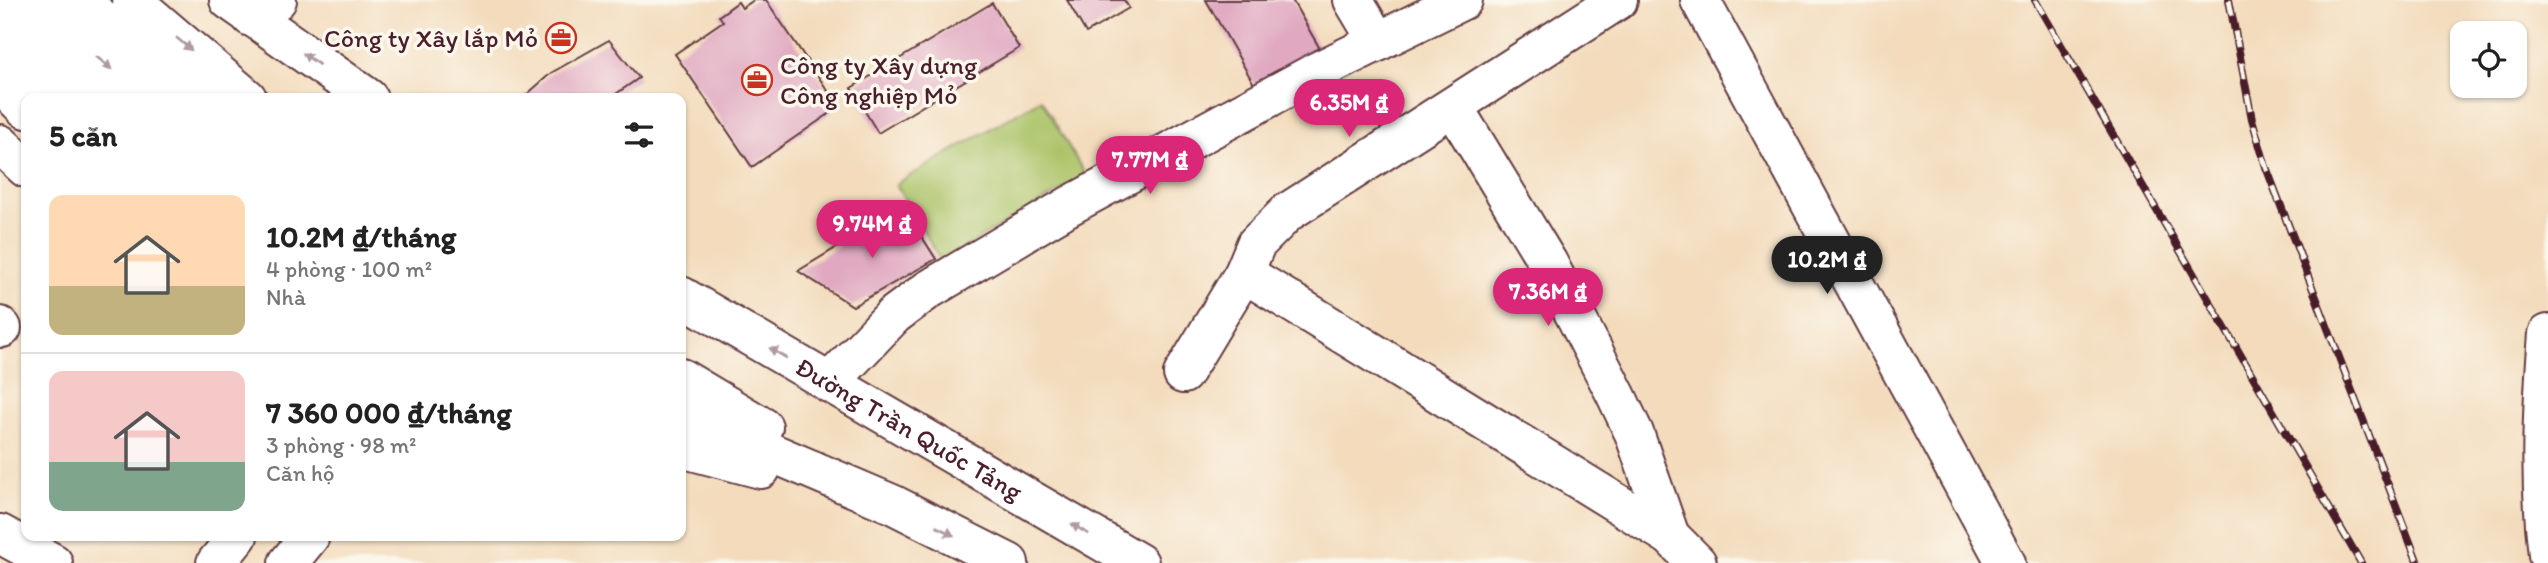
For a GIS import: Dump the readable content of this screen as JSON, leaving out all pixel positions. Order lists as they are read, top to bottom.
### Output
{
  "streets": {
    "main road": ["Đường Trần Quốc Tảng"]
  },
  "places": {
    "office": ["Công ty Xây lắp Mỏ", "Công ty Xây dựng Công nghiệp Mỏ"]
  },
  "page": {
    "price": [
      "6.35M ₫",
      "7.77M ₫",
      "9.74M ₫",
      "10.2M ₫",
      "7.36M ₫"
    ],
    "heading": "5 căn",
    "list": [
      {
        "name": "10.2M ₫/tháng",
        "note": "4 phòng · 100 m² · Nhà"
      },
      {
        "name": "7 360 000 ₫/tháng",
        "note": "3 phòng · 98 m² · Căn hộ"
      }
    ]
  }
}
